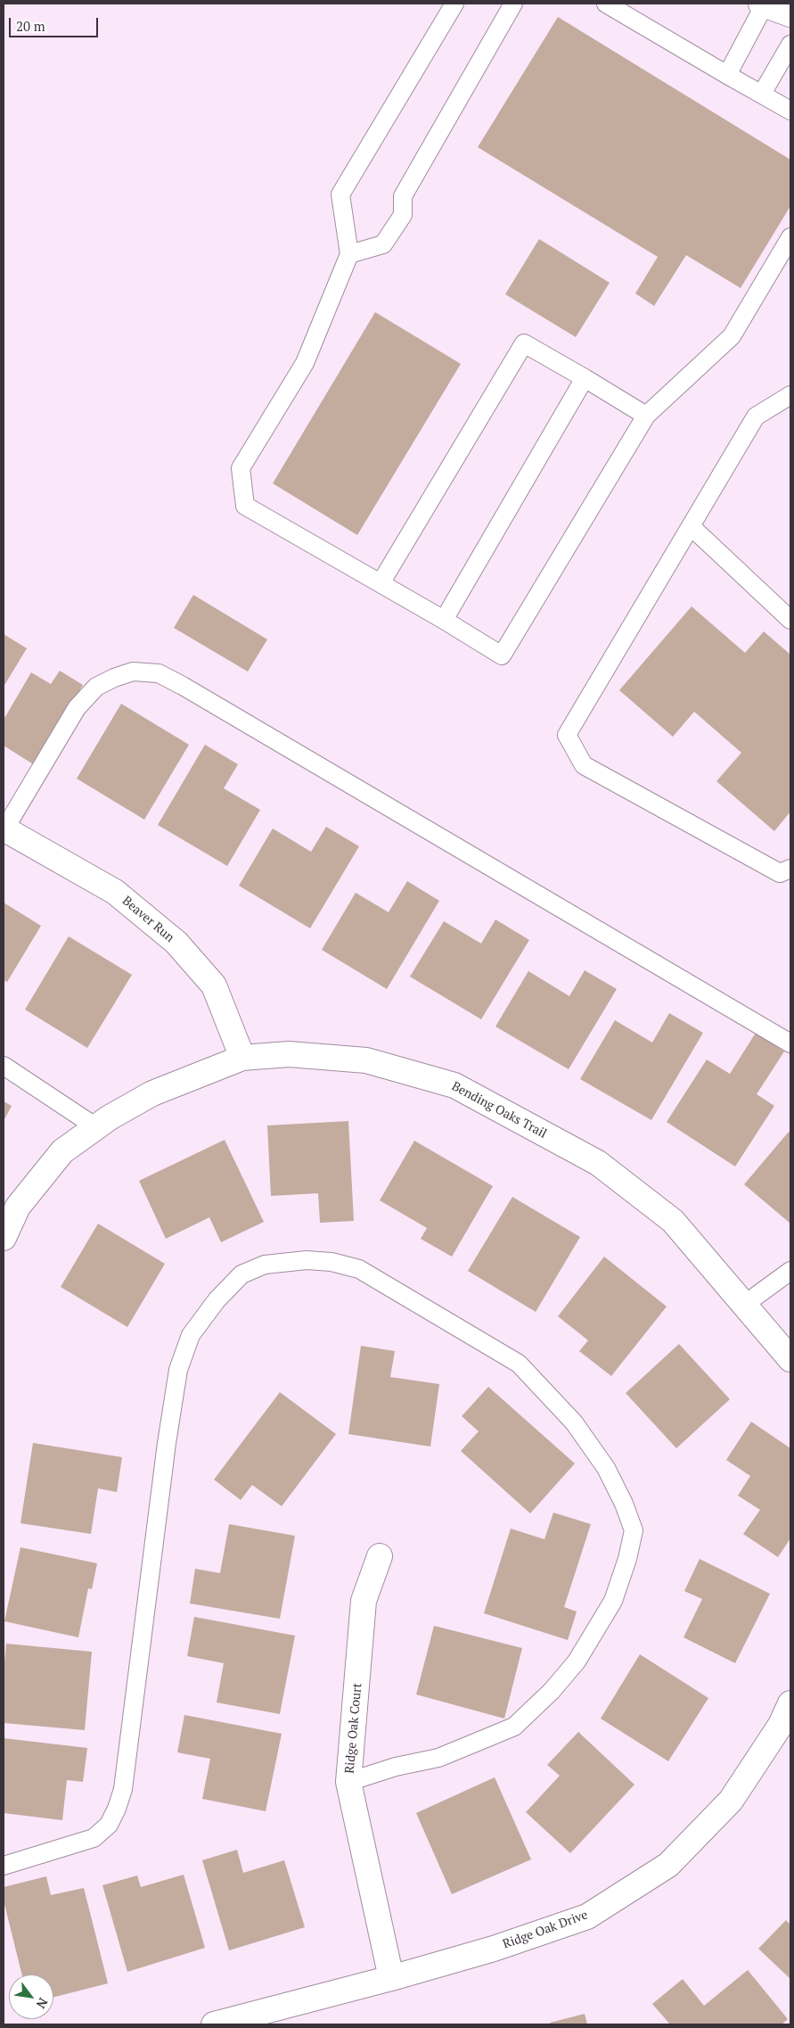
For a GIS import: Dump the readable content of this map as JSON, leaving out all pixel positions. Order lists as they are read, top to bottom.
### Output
{
  "streets": {
    "street": [
      "Beaver Run",
      "Bending Oaks Trail",
      "Ridge Oak Court",
      "Ridge Oak Drive"
    ]
  },
  "crossings": [
    ["Beaver Run", "Bending Oaks Trail"],
    ["Ridge Oak Court", "Ridge Oak Drive"]
  ],
  "scale_bar": "20 m",
  "north": "bottom right"
}
